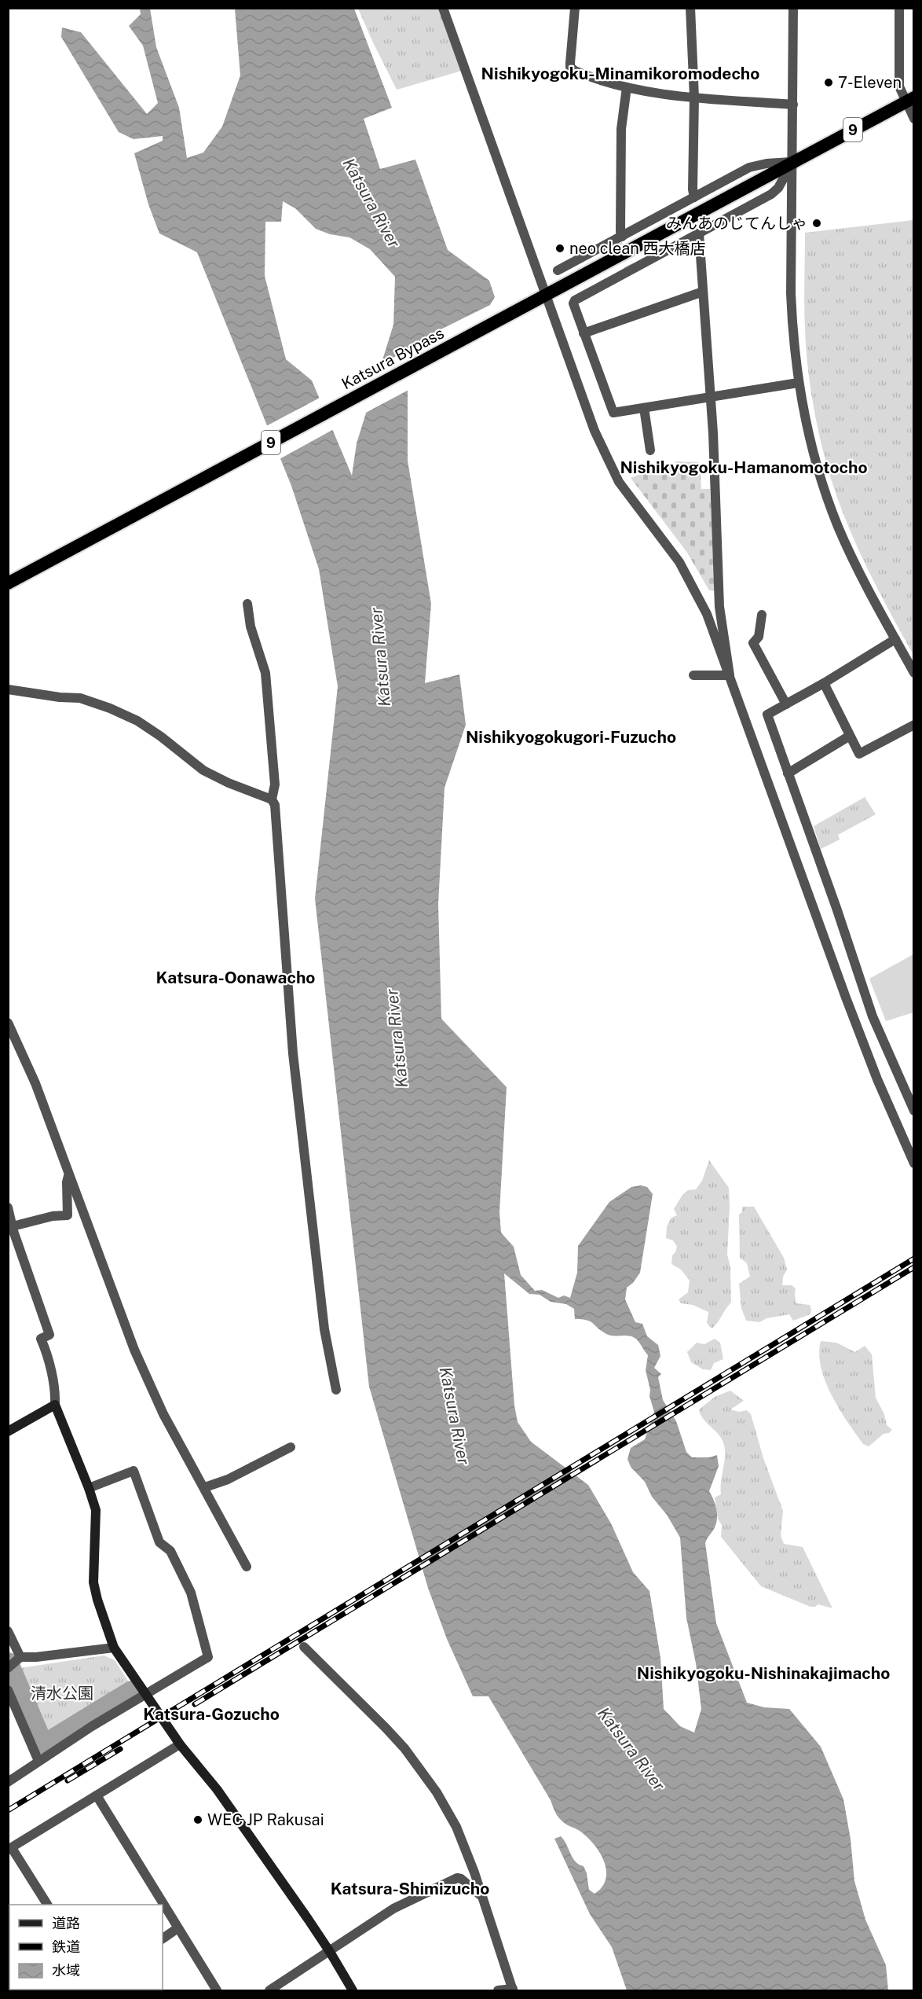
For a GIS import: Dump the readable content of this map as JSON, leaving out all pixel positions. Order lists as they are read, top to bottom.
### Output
{
  "streets": {
    "highway": ["9", "Katsura Bypass"]
  },
  "crossings": [
    ["9", "Katsura Bypass"]
  ],
  "districts": [
    "Nishikyogoku-Minamikoromodecho",
    "Nishikyogoku-Hamanomotocho",
    "Nishikyogokugori-Fuzucho",
    "Katsura-Oonawacho",
    "Nishikyogoku-Nishinakajimacho",
    "Katsura-Gozucho",
    "Katsura-Shimizucho"
  ],
  "water": ["Katsura River"],
  "parks": ["清水公園"],
  "places": [
    "7-Eleven",
    "みんあのじてんしゃ",
    "neo clean 西大橋店",
    "WEC JP Rakusai"
  ],
  "legend": ["道路", "鉄道", "水域"]
}
